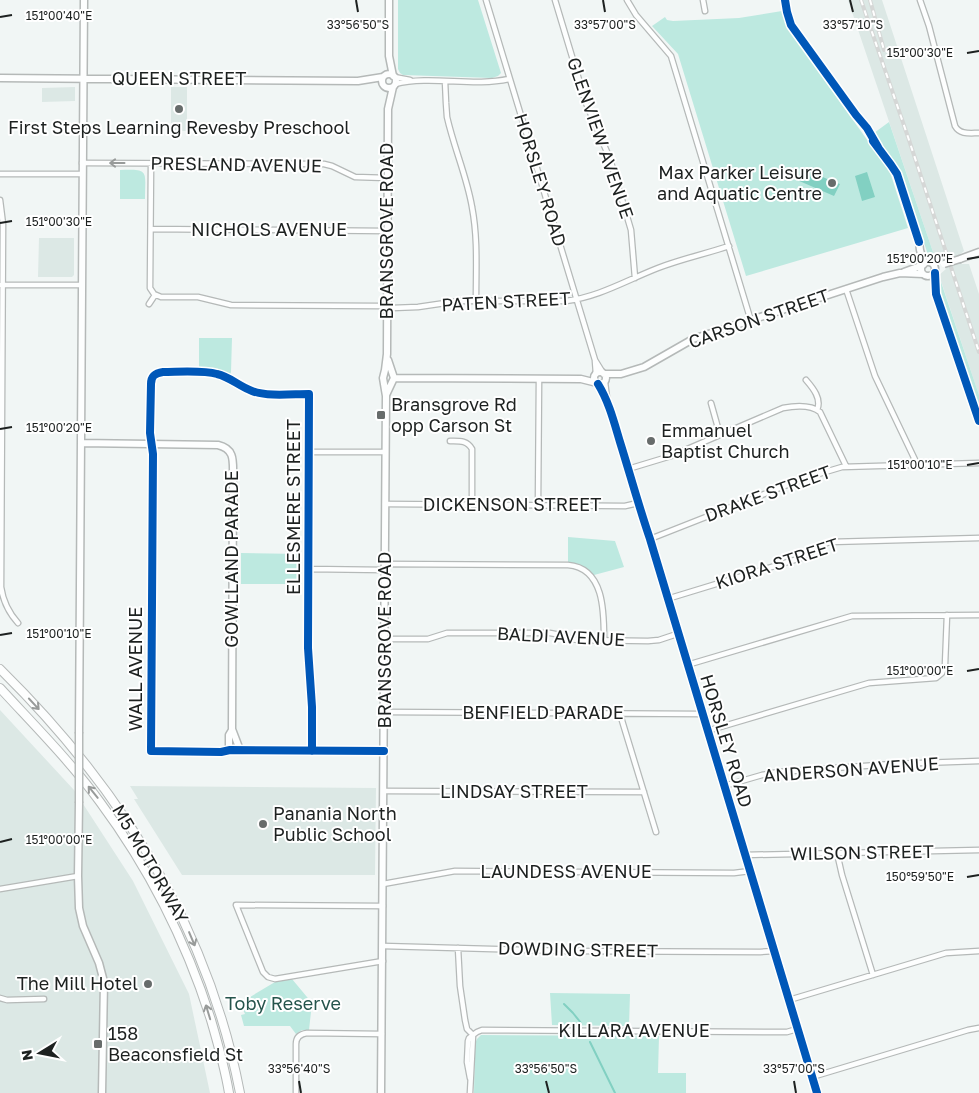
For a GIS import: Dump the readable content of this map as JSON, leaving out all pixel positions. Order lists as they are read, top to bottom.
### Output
{
  "streets": {
    "highway": ["M5 MOTORWAY"],
    "main road": [
      "QUEEN STREET",
      "BRANSGROVE ROAD",
      "CARSON STREET",
      "GOWLLAND PARADE",
      "WALL AVENUE"
    ],
    "street": [
      "GLENVIEW AVENUE",
      "PRESLAND AVENUE",
      "HORSLEY ROAD",
      "NICHOLS AVENUE",
      "PATEN STREET",
      "DRAKE STREET",
      "DICKENSON STREET",
      "ELLESMERE STREET",
      "KIORA STREET",
      "BALDI AVENUE",
      "BENFIELD PARADE",
      "ANDERSON AVENUE",
      "LINDSAY STREET",
      "WILSON STREET",
      "LAUNDESS AVENUE",
      "DOWDING STREET",
      "KILLARA AVENUE"
    ]
  },
  "crossings": [
    ["QUEEN STREET", "BRANSGROVE ROAD"],
    ["GLENVIEW AVENUE", "PATEN STREET"],
    ["PRESLAND AVENUE", "BRANSGROVE ROAD"],
    ["HORSLEY ROAD", "PATEN STREET"],
    ["HORSLEY ROAD", "CARSON STREET"],
    ["HORSLEY ROAD", "DRAKE STREET"],
    ["HORSLEY ROAD", "DICKENSON STREET"],
    ["HORSLEY ROAD", "KIORA STREET"],
    ["HORSLEY ROAD", "BALDI AVENUE"],
    ["HORSLEY ROAD", "BENFIELD PARADE"],
    ["HORSLEY ROAD", "ANDERSON AVENUE"],
    ["HORSLEY ROAD", "WILSON STREET"],
    ["HORSLEY ROAD", "LAUNDESS AVENUE"],
    ["HORSLEY ROAD", "DOWDING STREET"],
    ["HORSLEY ROAD", "KILLARA AVENUE"],
    ["NICHOLS AVENUE", "BRANSGROVE ROAD"],
    ["BRANSGROVE ROAD", "PATEN STREET"],
    ["BRANSGROVE ROAD", "CARSON STREET"],
    ["BRANSGROVE ROAD", "DICKENSON STREET"],
    ["BRANSGROVE ROAD", "BALDI AVENUE"],
    ["BRANSGROVE ROAD", "WALL AVENUE"],
    ["BRANSGROVE ROAD", "BENFIELD PARADE"],
    ["BRANSGROVE ROAD", "LINDSAY STREET"],
    ["BRANSGROVE ROAD", "LAUNDESS AVENUE"],
    ["BRANSGROVE ROAD", "DOWDING STREET"],
    ["ELLESMERE STREET", "WALL AVENUE"],
    ["GOWLLAND PARADE", "WALL AVENUE"]
  ],
  "parks": ["Toby Reserve"],
  "places": {
    "other": [
      "First Steps Learning Revesby Preschool",
      "Max Parker Leisure and Aquatic Centre",
      "Emmanuel Baptist Church",
      "Panania North Public School",
      "The Mill Hotel"
    ],
    "transit": ["Bransgrove Rd opp Carson St", "158 Beaconsfield St"]
  },
  "north": "left",
  "coordinates": [
    "151°00'40\"E",
    "33°56'50\"S",
    "33°57'00\"S",
    "33°57'10\"S",
    "151°00'30\"E",
    "151°00'20\"E",
    "151°00'10\"E",
    "151°00'00\"E",
    "150°59'50\"E",
    "33°56'40\"S"
  ]
}
